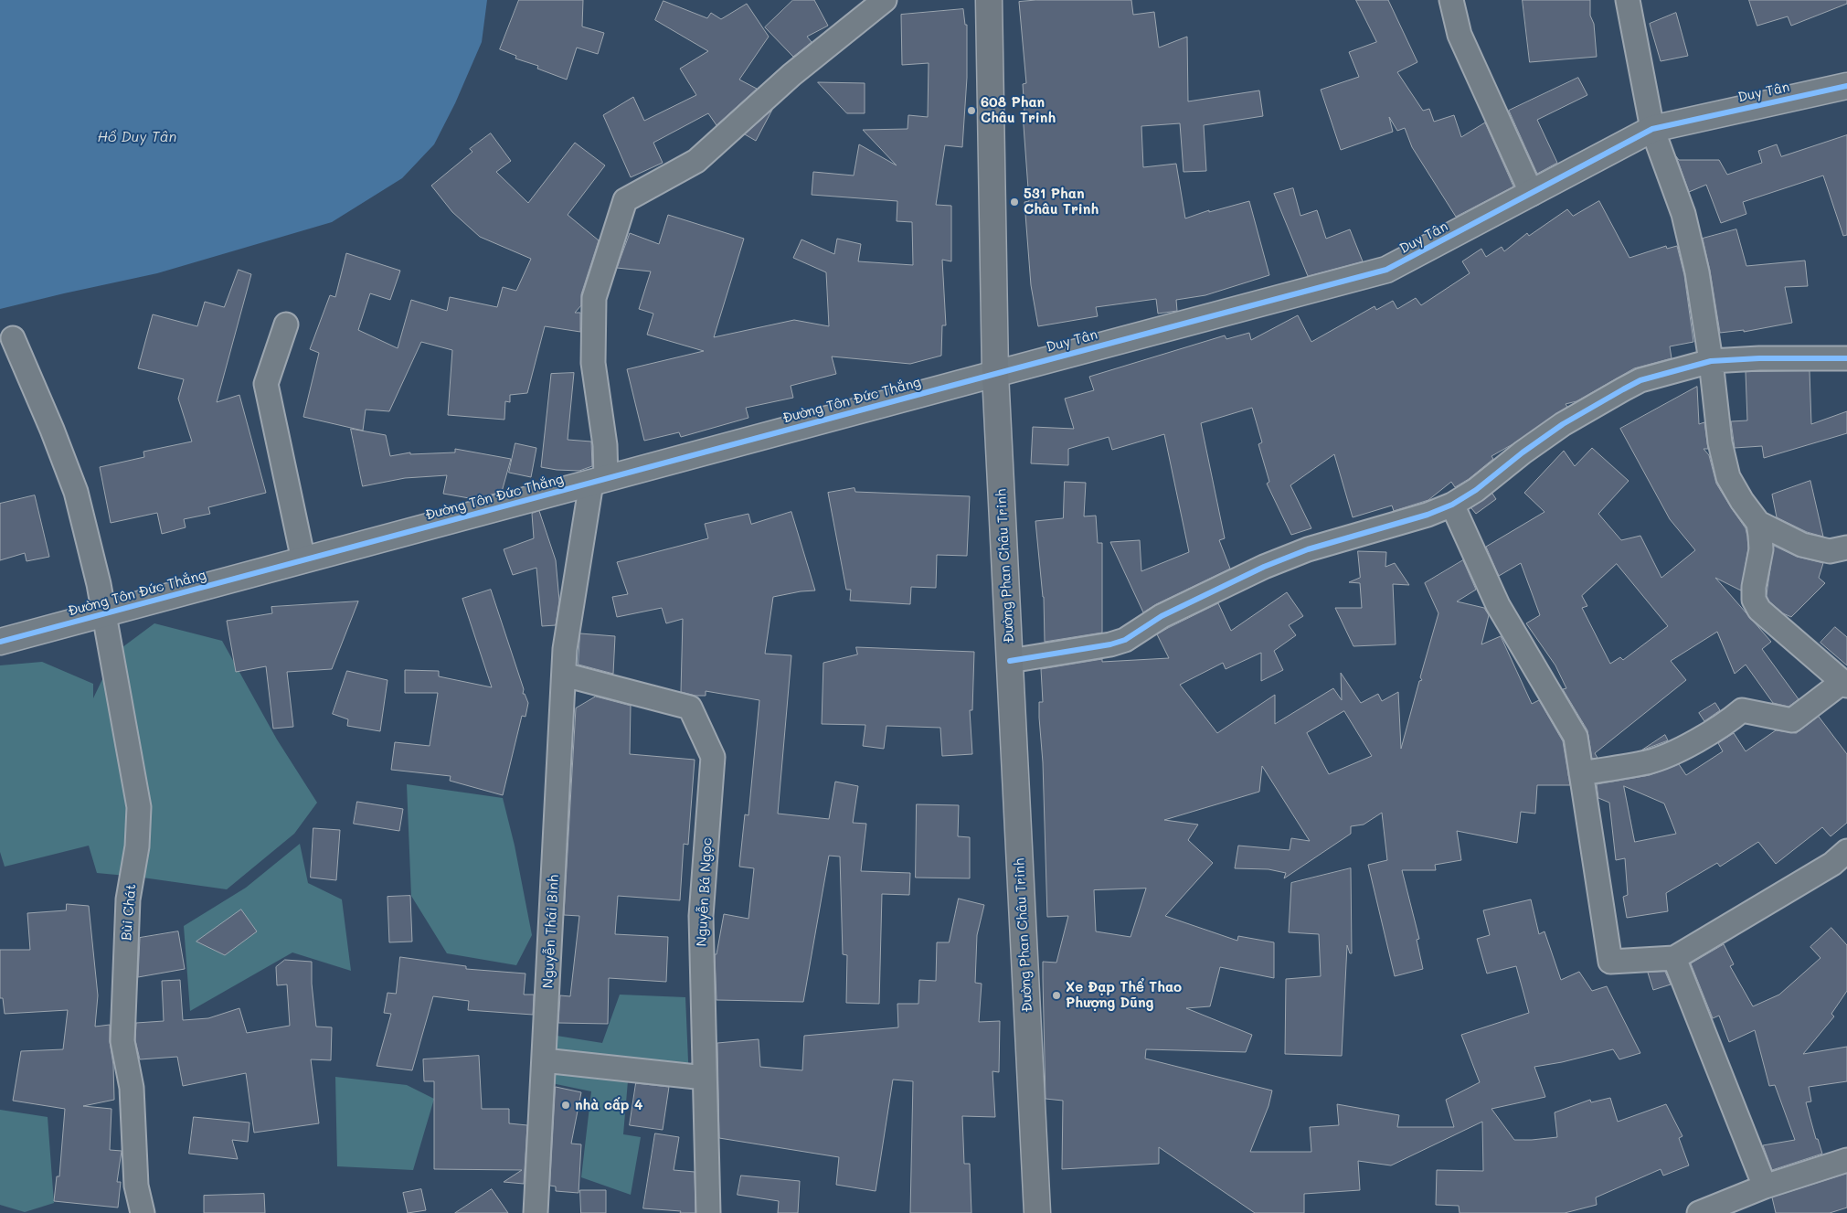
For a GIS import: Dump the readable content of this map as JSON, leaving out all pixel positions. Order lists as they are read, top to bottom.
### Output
{
  "streets": {
    "main road": ["Đường Phan Châu Trinh"],
    "street": [
      "Duy Tân",
      "Đường Tôn Đức Thắng",
      "Nguyễn Bá Ngọc",
      "Bùi Chát",
      "Nguyễn Thái Bình"
    ]
  },
  "crossings": [
    ["Duy Tân", "Đường Tôn Đức Thắng"],
    ["Duy Tân", "Đường Phan Châu Trinh"],
    ["Đường Tôn Đức Thắng", "Đường Phan Châu Trinh"],
    ["Đường Tôn Đức Thắng", "Bùi Chát"],
    ["Đường Tôn Đức Thắng", "Nguyễn Thái Bình"],
    ["Nguyễn Bá Ngọc", "Nguyễn Thái Bình"]
  ],
  "water": ["Hồ Duy Tân"],
  "places": [
    "608 Phan Châu Trinh",
    "531 Phan Châu Trinh",
    "Xe Đạp Thể Thao Phượng Dũng",
    "nhà cấp 4"
  ]
}
